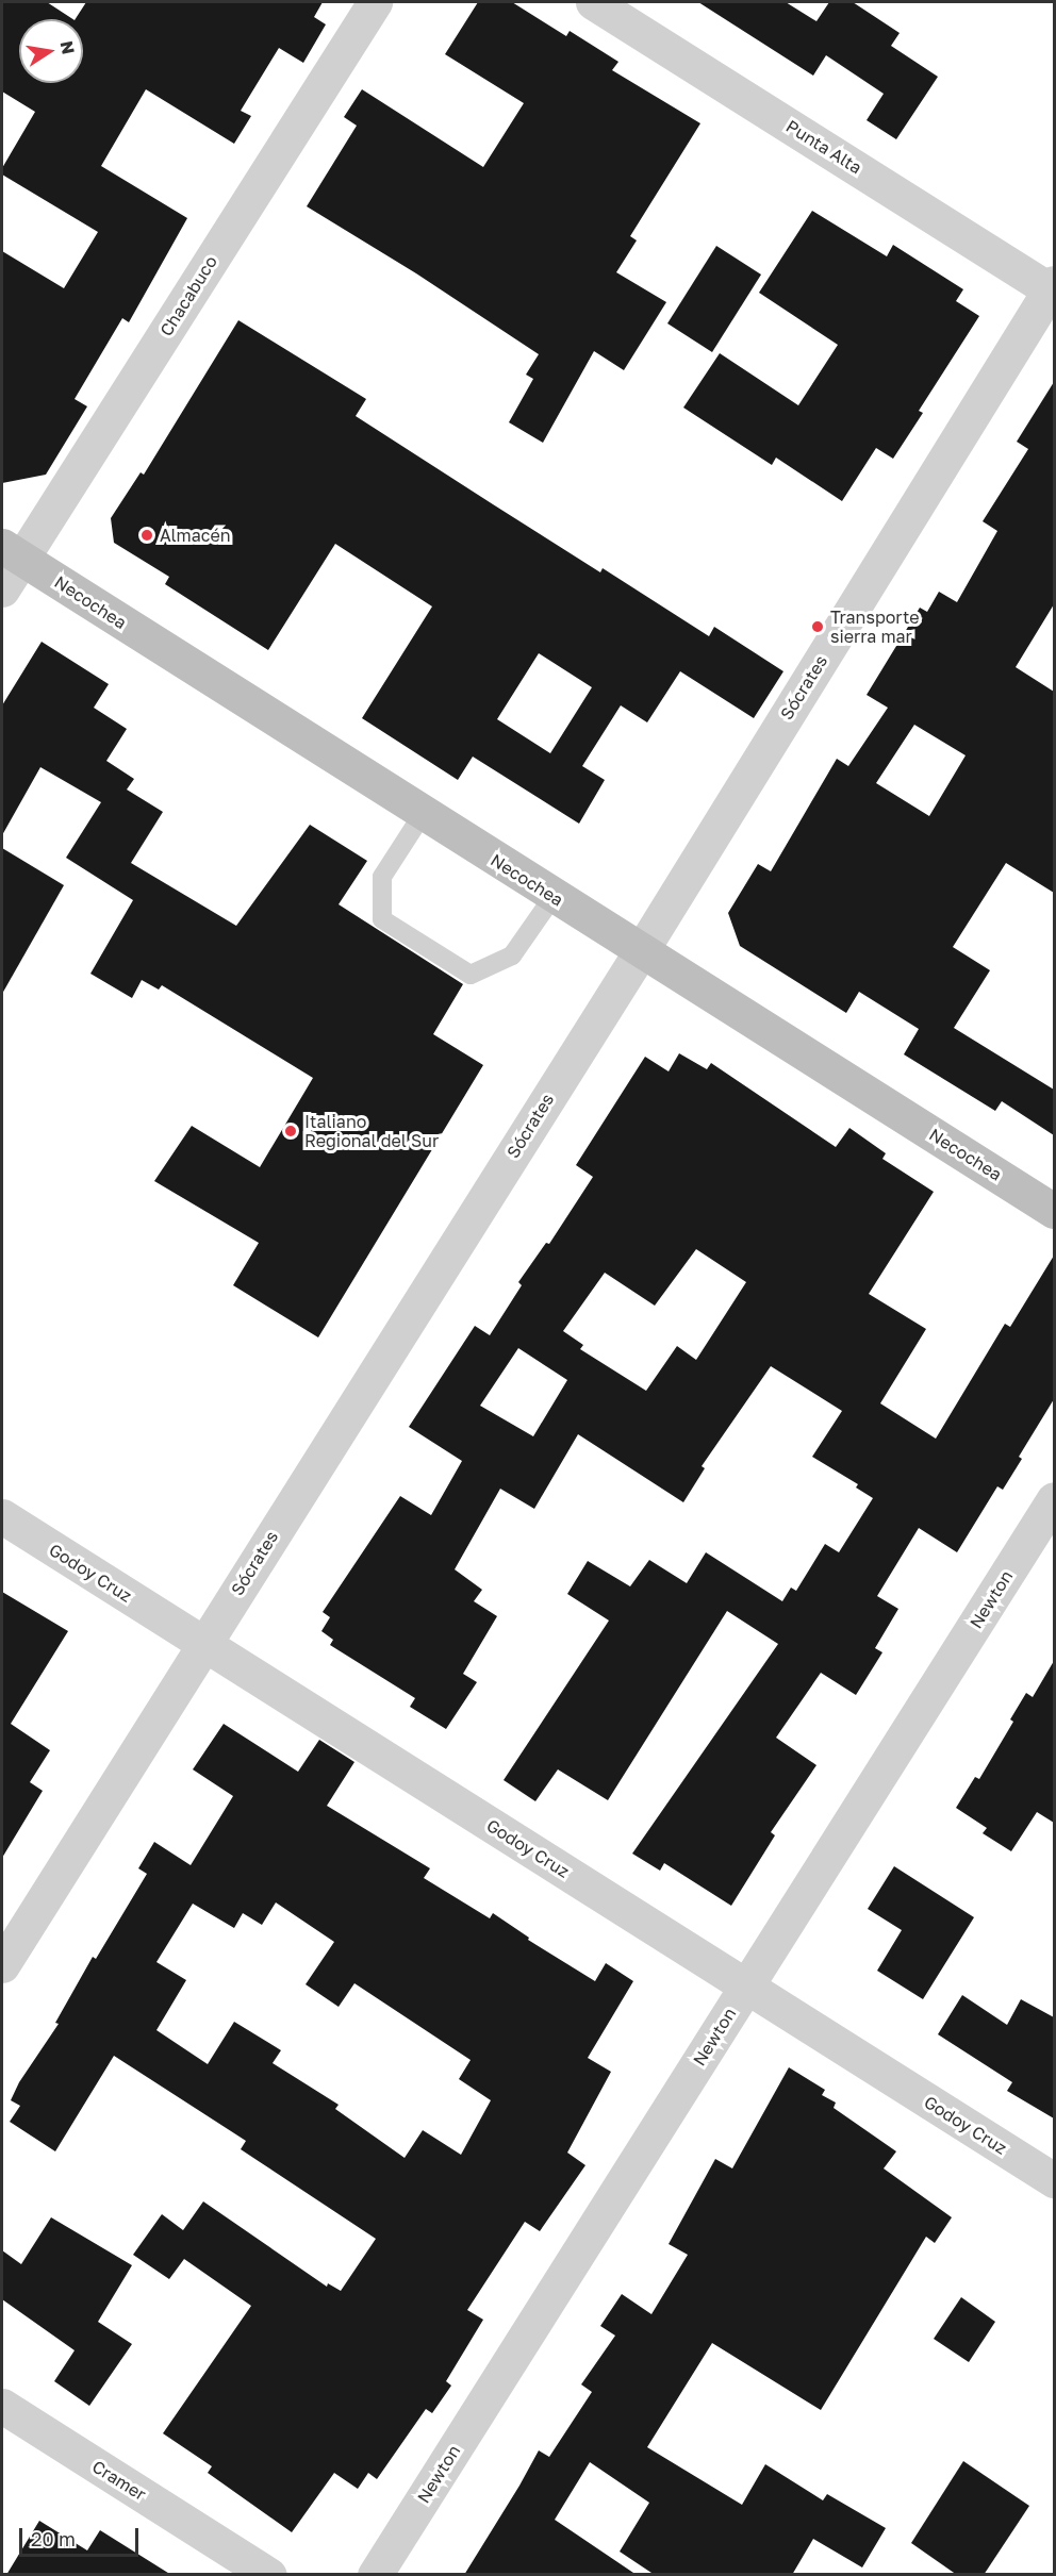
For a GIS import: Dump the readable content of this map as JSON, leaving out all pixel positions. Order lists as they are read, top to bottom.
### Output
{
  "streets": {
    "main road": ["Necochea"],
    "street": [
      "Punta Alta",
      "Chacabuco",
      "Sócrates",
      "Godoy Cruz",
      "Newton",
      "Cramer"
    ]
  },
  "crossings": [
    ["Punta Alta", "Sócrates"],
    ["Chacabuco", "Necochea"],
    ["Necochea", "Sócrates"],
    ["Sócrates", "Godoy Cruz"],
    ["Godoy Cruz", "Newton"]
  ],
  "places": ["Almacén", "Transporte sierra mar", "Italiano Regional del Sur"],
  "scale_bar": "20 m",
  "north": "right"
}
